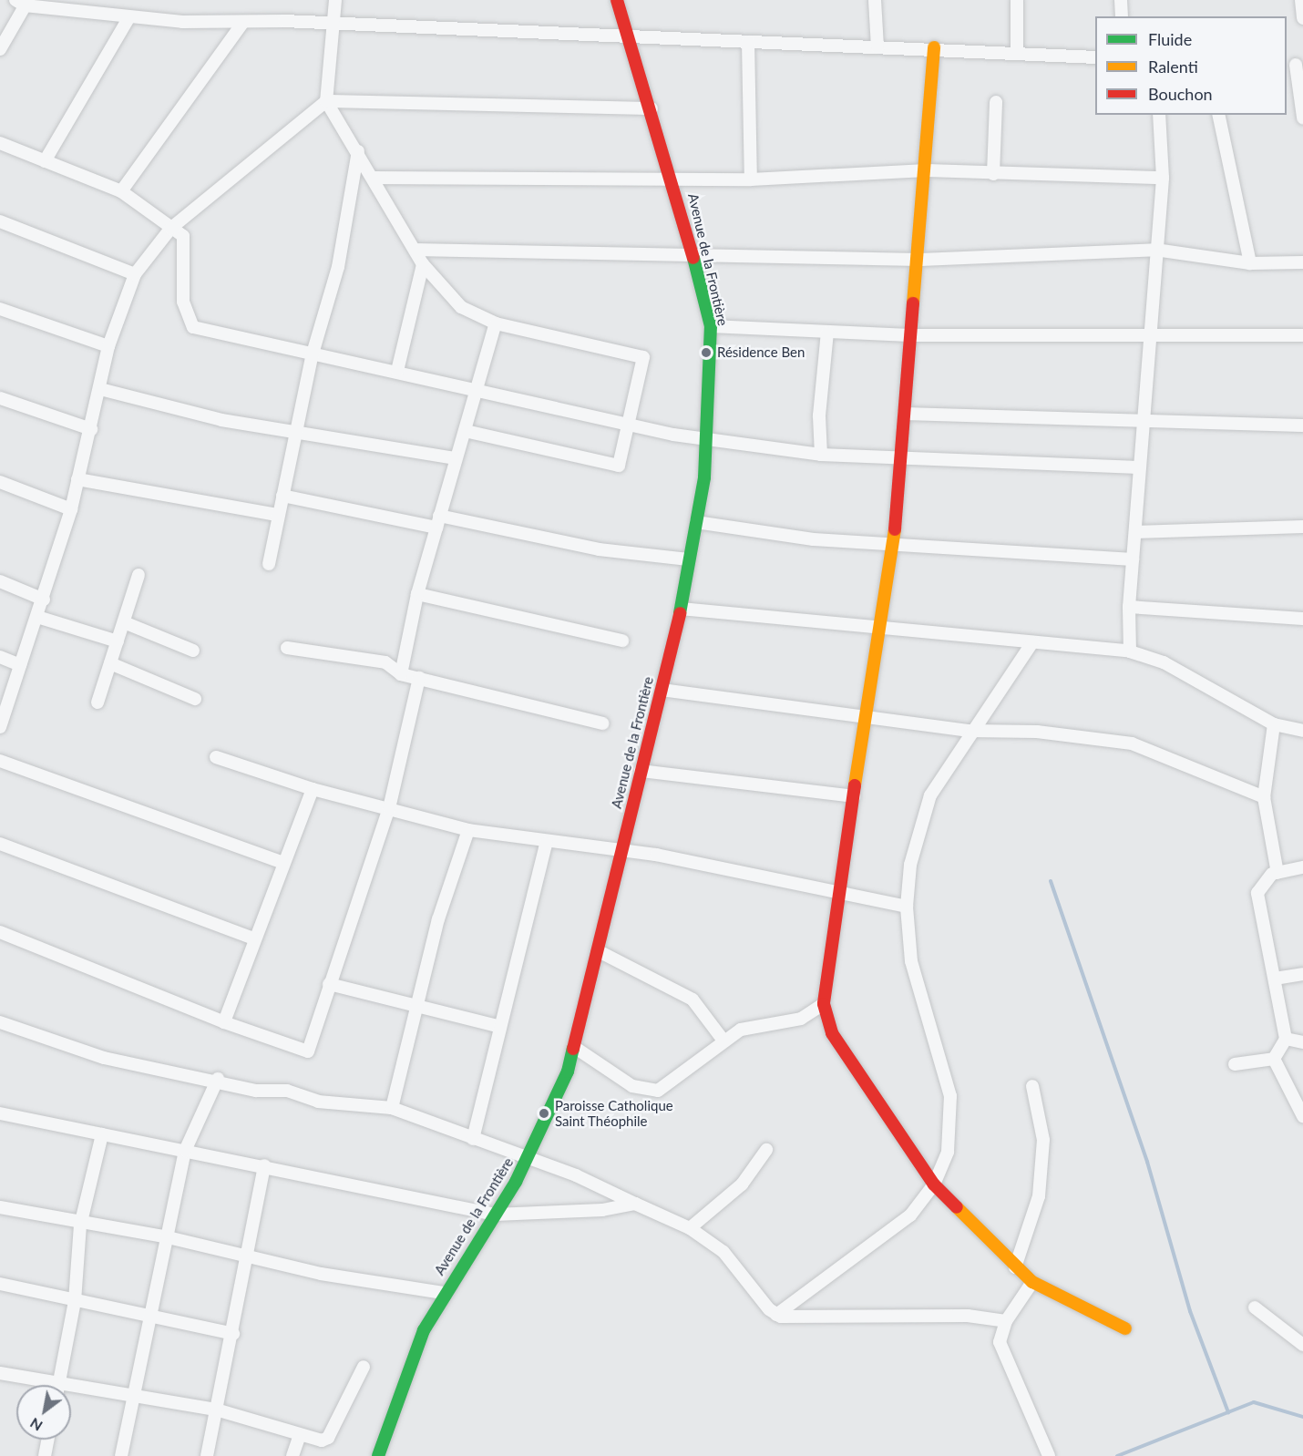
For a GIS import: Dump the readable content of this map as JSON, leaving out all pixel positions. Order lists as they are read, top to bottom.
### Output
{
  "streets": {
    "street": ["Avenue de la Frontière"]
  },
  "places": ["Résidence Ben", "Paroisse Catholique Saint Théophile"],
  "legend": ["Fluide", "Ralenti", "Bouchon"],
  "north": "bottom left"
}
